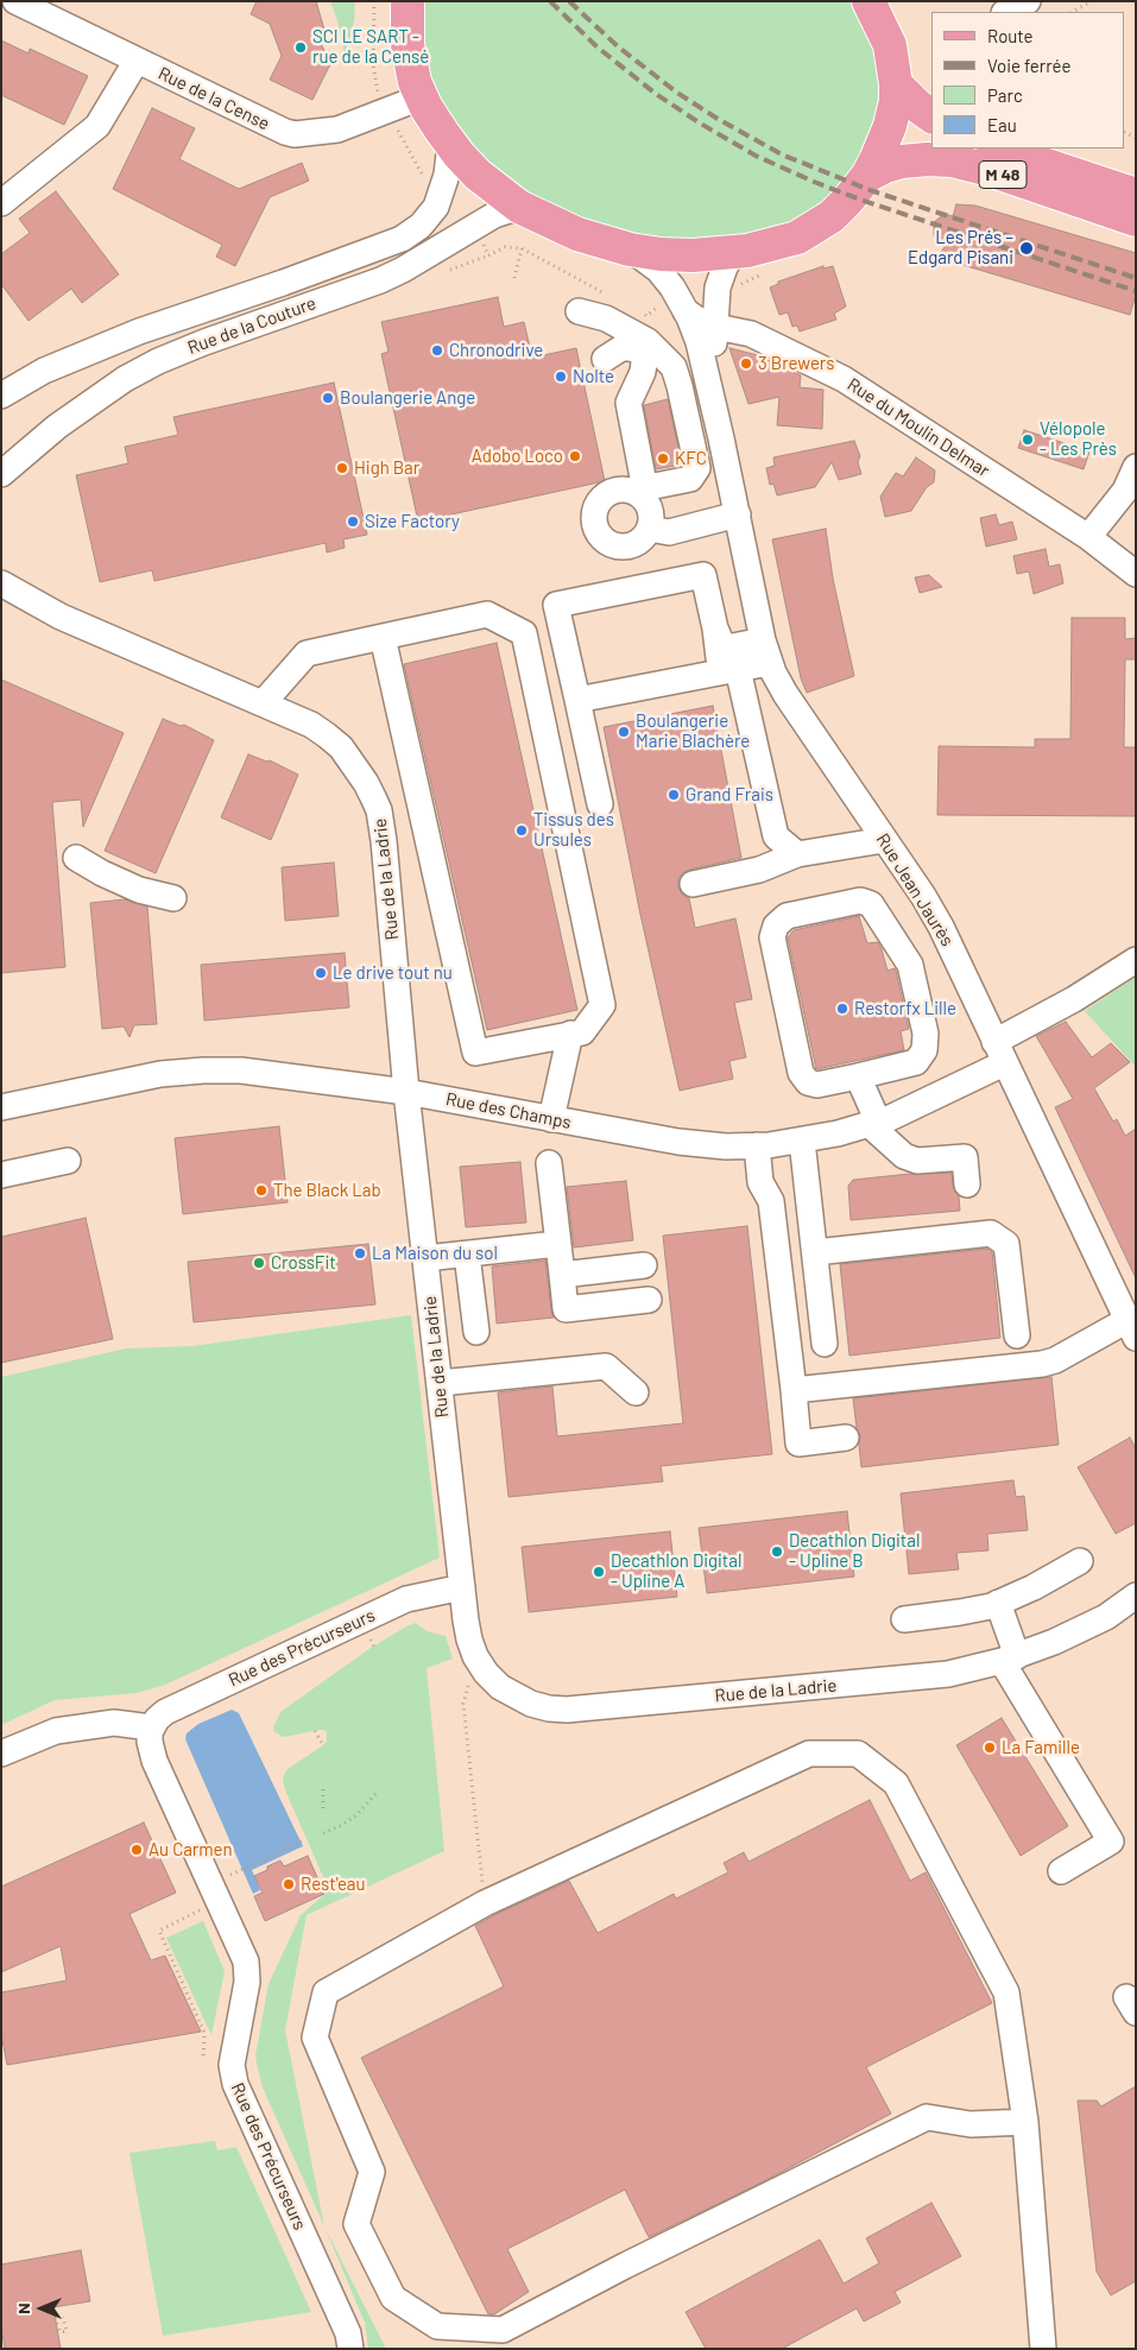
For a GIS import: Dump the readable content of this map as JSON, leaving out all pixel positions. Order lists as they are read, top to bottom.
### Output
{
  "streets": {
    "main road": ["M 48"],
    "street": [
      "Rue de la Cense",
      "Rue de la Couture",
      "Rue du Moulin Delmar",
      "Rue de la Ladrie",
      "Rue Jean Jaurès",
      "Rue des Champs",
      "Rue des Précurseurs"
    ]
  },
  "crossings": [
    ["Rue du Moulin Delmar", "Rue Jean Jaurès"],
    ["Rue de la Ladrie", "Rue des Champs"],
    ["Rue de la Ladrie", "Rue des Précurseurs"],
    ["Rue Jean Jaurès", "Rue des Champs"]
  ],
  "places": [
    "SCI LE SART - rue de la Censé",
    "Les Prés – Edgard Pisani",
    "Chronodrive",
    "3 Brewers",
    "Nolte",
    "Boulangerie Ange",
    "Vélopole - Les Près",
    "Adobo Loco",
    "KFC",
    "High Bar",
    "Size Factory",
    "Boulangerie Marie Blachère",
    "Grand Frais",
    "Tissus des Ursules",
    "Le drive tout nu",
    "Restorfx Lille",
    "The Black Lab",
    "La Maison du sol",
    "CrossFit",
    "Decathlon Digital - Upline B",
    "Decathlon Digital - Upline A",
    "La Famille",
    "Au Carmen",
    "Rest'eau"
  ],
  "legend": [
    "Route",
    "Voie ferrée",
    "Parc",
    "Eau"
  ],
  "north": "left"
}
